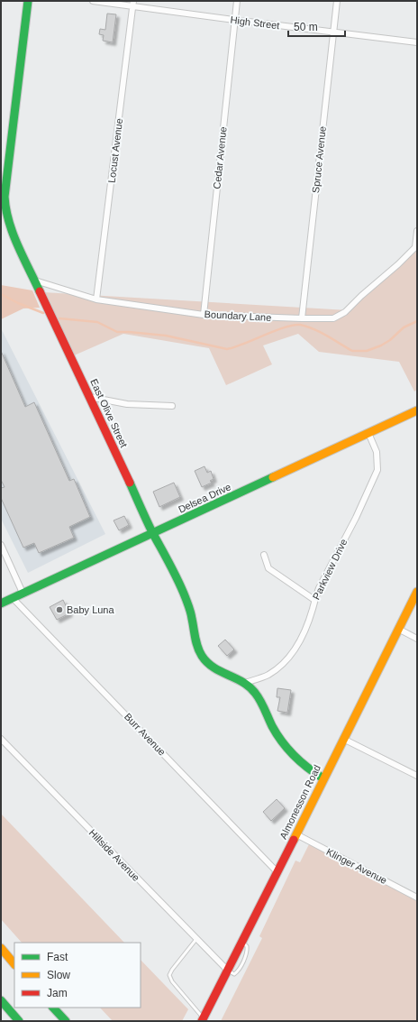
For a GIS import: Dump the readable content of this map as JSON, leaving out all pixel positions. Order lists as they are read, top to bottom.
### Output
{
  "streets": {
    "main road": ["East Olive Street", "Delsea Drive", "Almonesson Road"],
    "street": [
      "High Street",
      "Locust Avenue",
      "Cedar Avenue",
      "Spruce Avenue",
      "Boundary Lane",
      "Parkview Drive",
      "Burr Avenue",
      "Hillside Avenue",
      "Klinger Avenue"
    ]
  },
  "crossings": [
    ["High Street", "Locust Avenue"],
    ["High Street", "Cedar Avenue"],
    ["High Street", "Spruce Avenue"],
    ["Locust Avenue", "Boundary Lane"],
    ["Cedar Avenue", "Boundary Lane"],
    ["Spruce Avenue", "Boundary Lane"],
    ["Boundary Lane", "East Olive Street"],
    ["East Olive Street", "Delsea Drive"],
    ["East Olive Street", "Parkview Drive"],
    ["East Olive Street", "Almonesson Road"],
    ["Delsea Drive", "Parkview Drive"],
    ["Delsea Drive", "Burr Avenue"],
    ["Burr Avenue", "Almonesson Road"],
    ["Almonesson Road", "Hillside Avenue"],
    ["Almonesson Road", "Klinger Avenue"]
  ],
  "places": ["Baby Luna"],
  "legend": ["Fast", "Slow", "Jam"],
  "scale_bar": "50 m"
}
